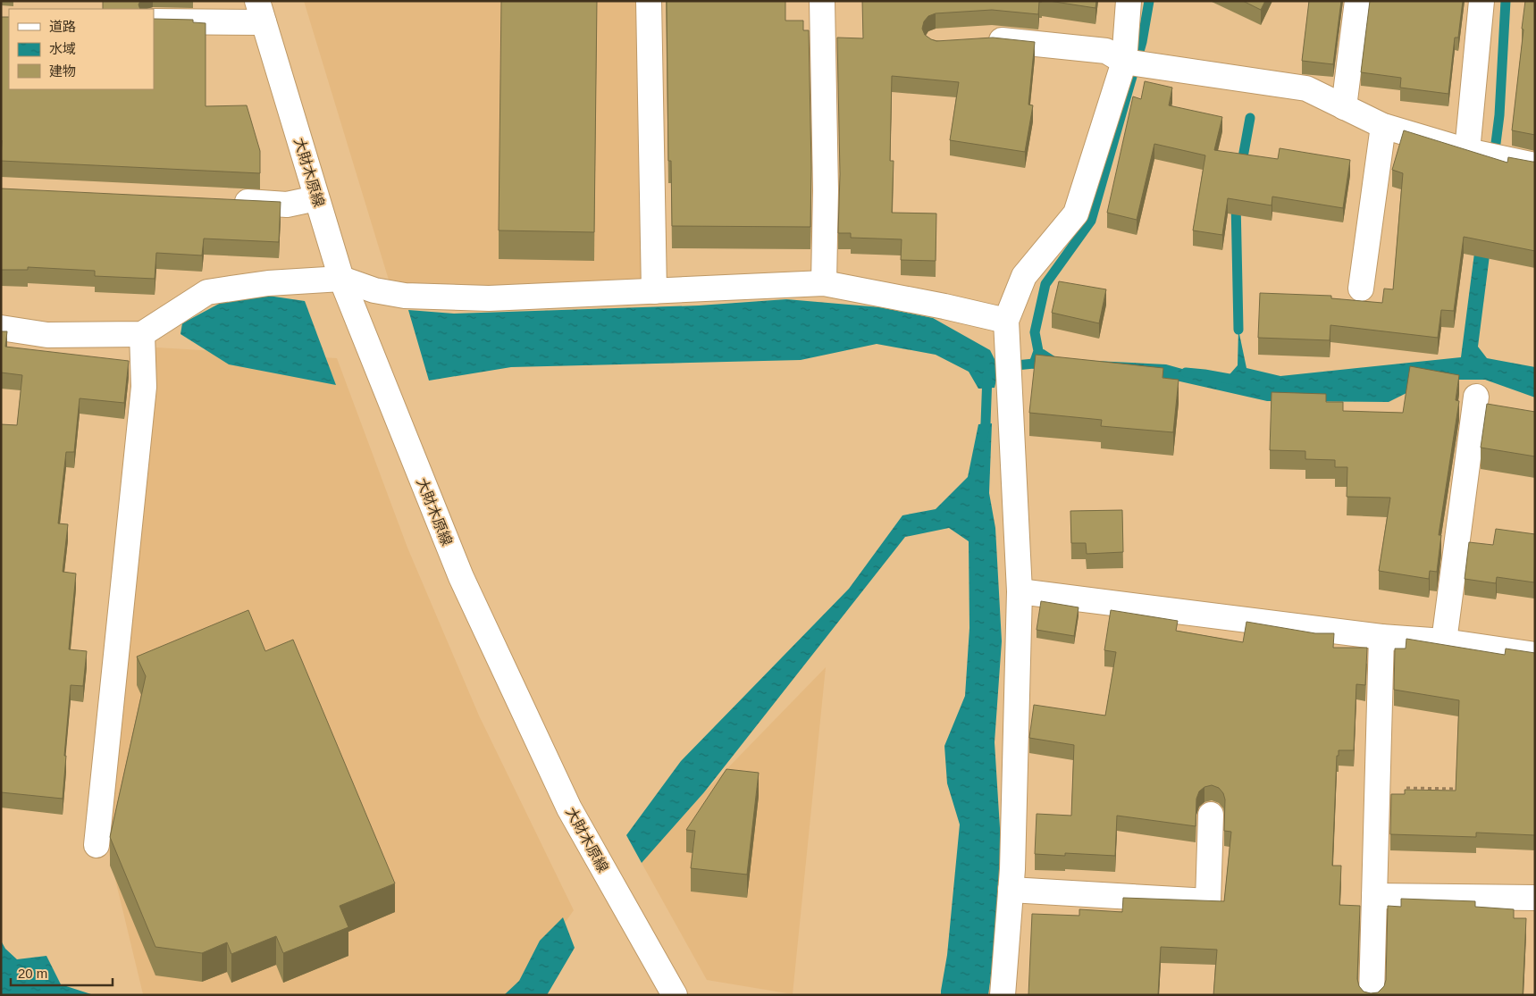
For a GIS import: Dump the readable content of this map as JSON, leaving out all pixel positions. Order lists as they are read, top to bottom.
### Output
{
  "streets": {
    "street": ["大財木原線"]
  },
  "legend": ["道路", "水域", "建物"],
  "scale_bar": "20 m"
}
